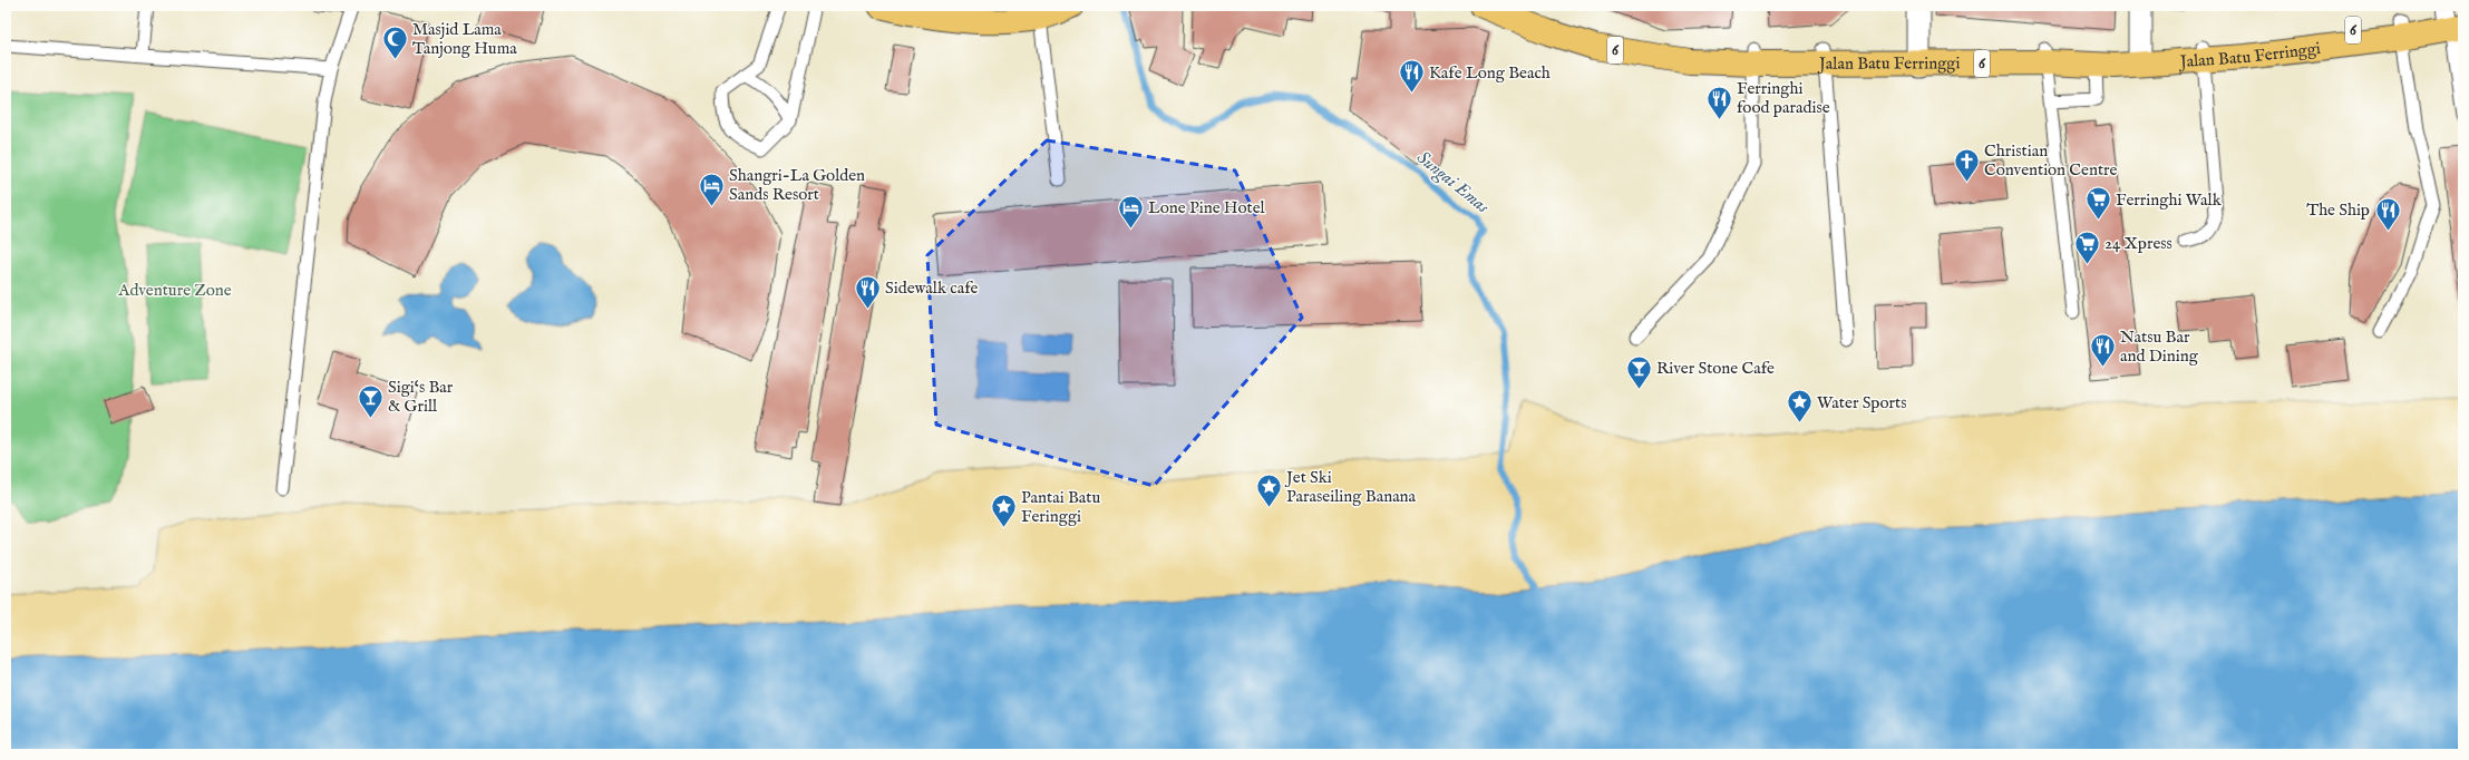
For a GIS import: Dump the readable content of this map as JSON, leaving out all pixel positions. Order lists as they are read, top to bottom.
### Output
{
  "streets": {
    "main road": ["6", "Jalan Batu Ferringgi"]
  },
  "water": ["Sungai Emas"],
  "parks": ["Adventure Zone"],
  "places": {
    "mosque": ["Masjid Lama Tanjong Huma"],
    "restaurant": [
      "Kafe Long Beach",
      "Ferringhi food paradise",
      "The Ship",
      "Sidewalk cafe",
      "Natsu Bar and Dining"
    ],
    "church": ["Christian Convention Centre"],
    "hotel": ["Shangri-La Golden Sands Resort", "Lone Pine Hotel"],
    "supermarket": ["Ferringhi Walk", "24 Xpress"],
    "bar": ["River Stone Cafe", "Sigi‘s Bar & Grill"],
    "place": ["Water Sports", "Jet Ski Paraseiling Banana", "Pantai Batu Feringgi"]
  }
}
